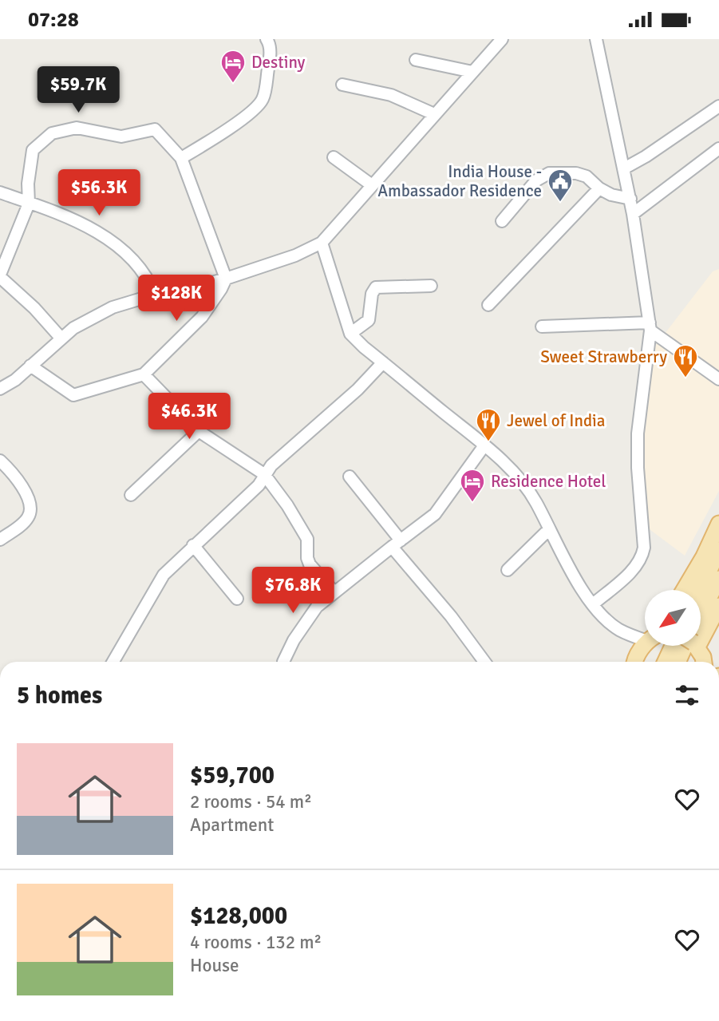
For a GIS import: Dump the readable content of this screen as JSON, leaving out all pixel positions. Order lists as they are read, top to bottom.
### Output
{
  "places": {
    "hotel": ["Destiny", "Residence Hotel"],
    "public building": ["India House - Ambassador Residence"],
    "restaurant": ["Sweet Strawberry", "Jewel of India"]
  },
  "north": "bottom left",
  "page": {
    "status": "07:28",
    "price": [
      "$59.7K",
      "$56.3K",
      "$128K",
      "$46.3K",
      "$76.8K"
    ],
    "heading": "5 homes",
    "list": [
      {
        "name": "$59,700",
        "note": "2 rooms · 54 m² · Apartment"
      },
      {
        "name": "$128,000",
        "note": "4 rooms · 132 m² · House"
      }
    ]
  }
}
